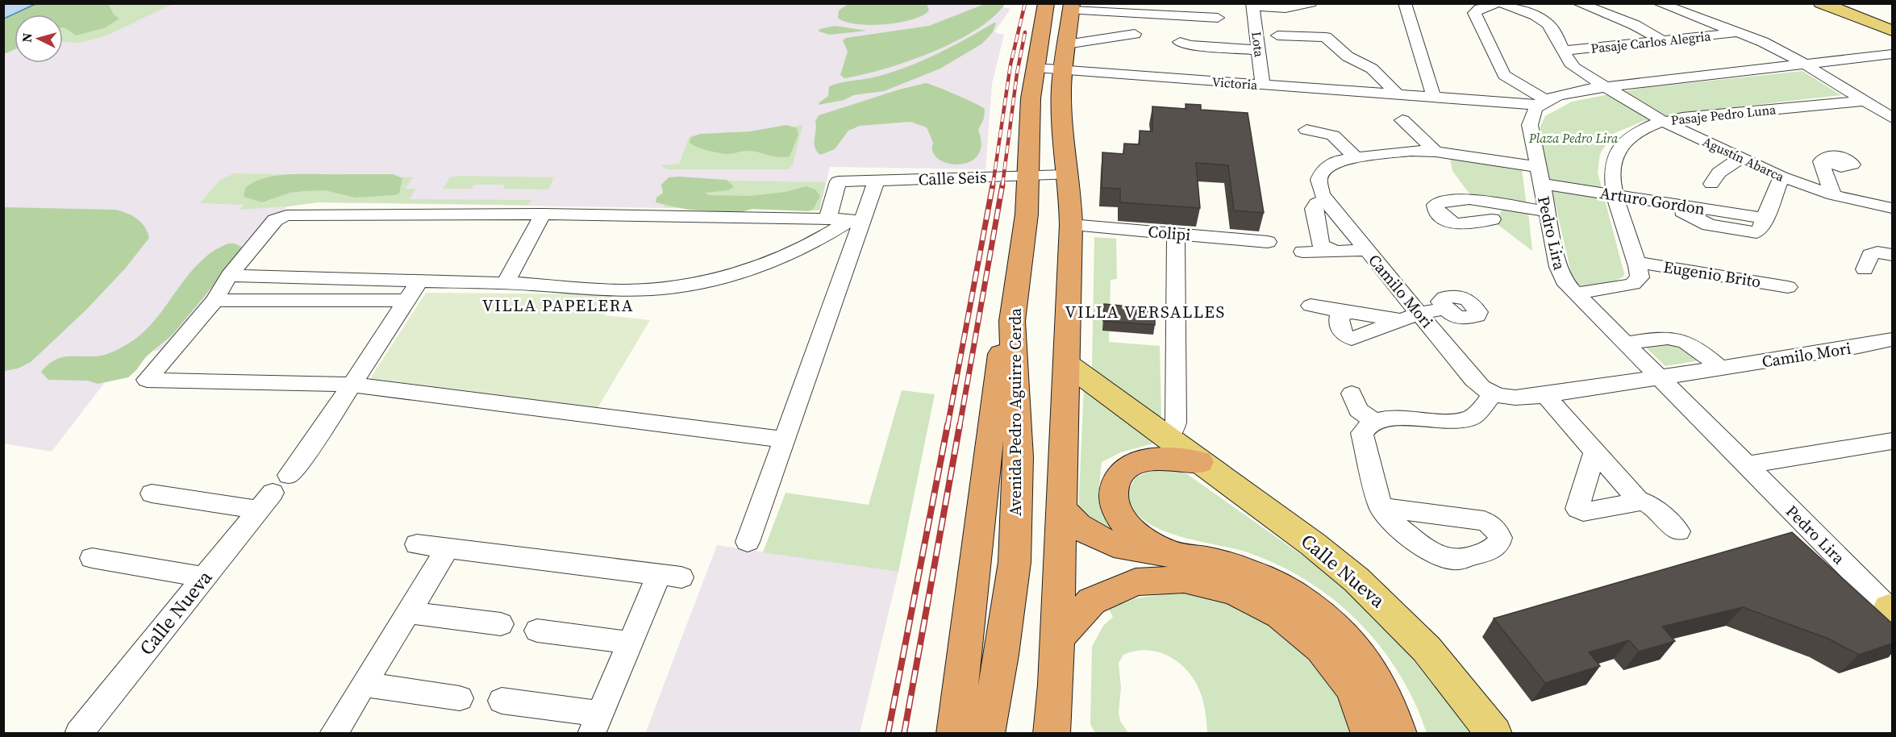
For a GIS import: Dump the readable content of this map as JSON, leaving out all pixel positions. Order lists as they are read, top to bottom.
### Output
{
  "streets": {
    "highway": ["Avenida Pedro Aguirre Cerda"],
    "main road": ["Calle Nueva"],
    "street": [
      "Pasaje Carlos Alegria",
      "Lota",
      "Victoria",
      "Pasaje Pedro Luna",
      "Agustín Abarca",
      "Calle Seis",
      "Arturo Gordon",
      "Colipi",
      "Pedro Lira",
      "Eugenio Brito",
      "Camilo Mori"
    ]
  },
  "crossings": [
    ["Pasaje Carlos Alegria", "Agustín Abarca"],
    ["Lota", "Victoria"],
    ["Victoria", "Pedro Lira"],
    ["Victoria", "Avenida Pedro Aguirre Cerda"],
    ["Pasaje Pedro Luna", "Agustín Abarca"],
    ["Pasaje Pedro Luna", "Arturo Gordon"],
    ["Pasaje Pedro Luna", "Pedro Lira"],
    ["Pasaje Pedro Luna", "Eugenio Brito"],
    ["Agustín Abarca", "Arturo Gordon"],
    ["Calle Seis", "Avenida Pedro Aguirre Cerda"],
    ["Arturo Gordon", "Pedro Lira"],
    ["Arturo Gordon", "Camilo Mori"],
    ["Pedro Lira", "Camilo Mori"]
  ],
  "districts": ["VILLA PAPELERA", "VILLA VERSALLES"],
  "parks": ["Plaza Pedro Lira"],
  "north": "left"
}
